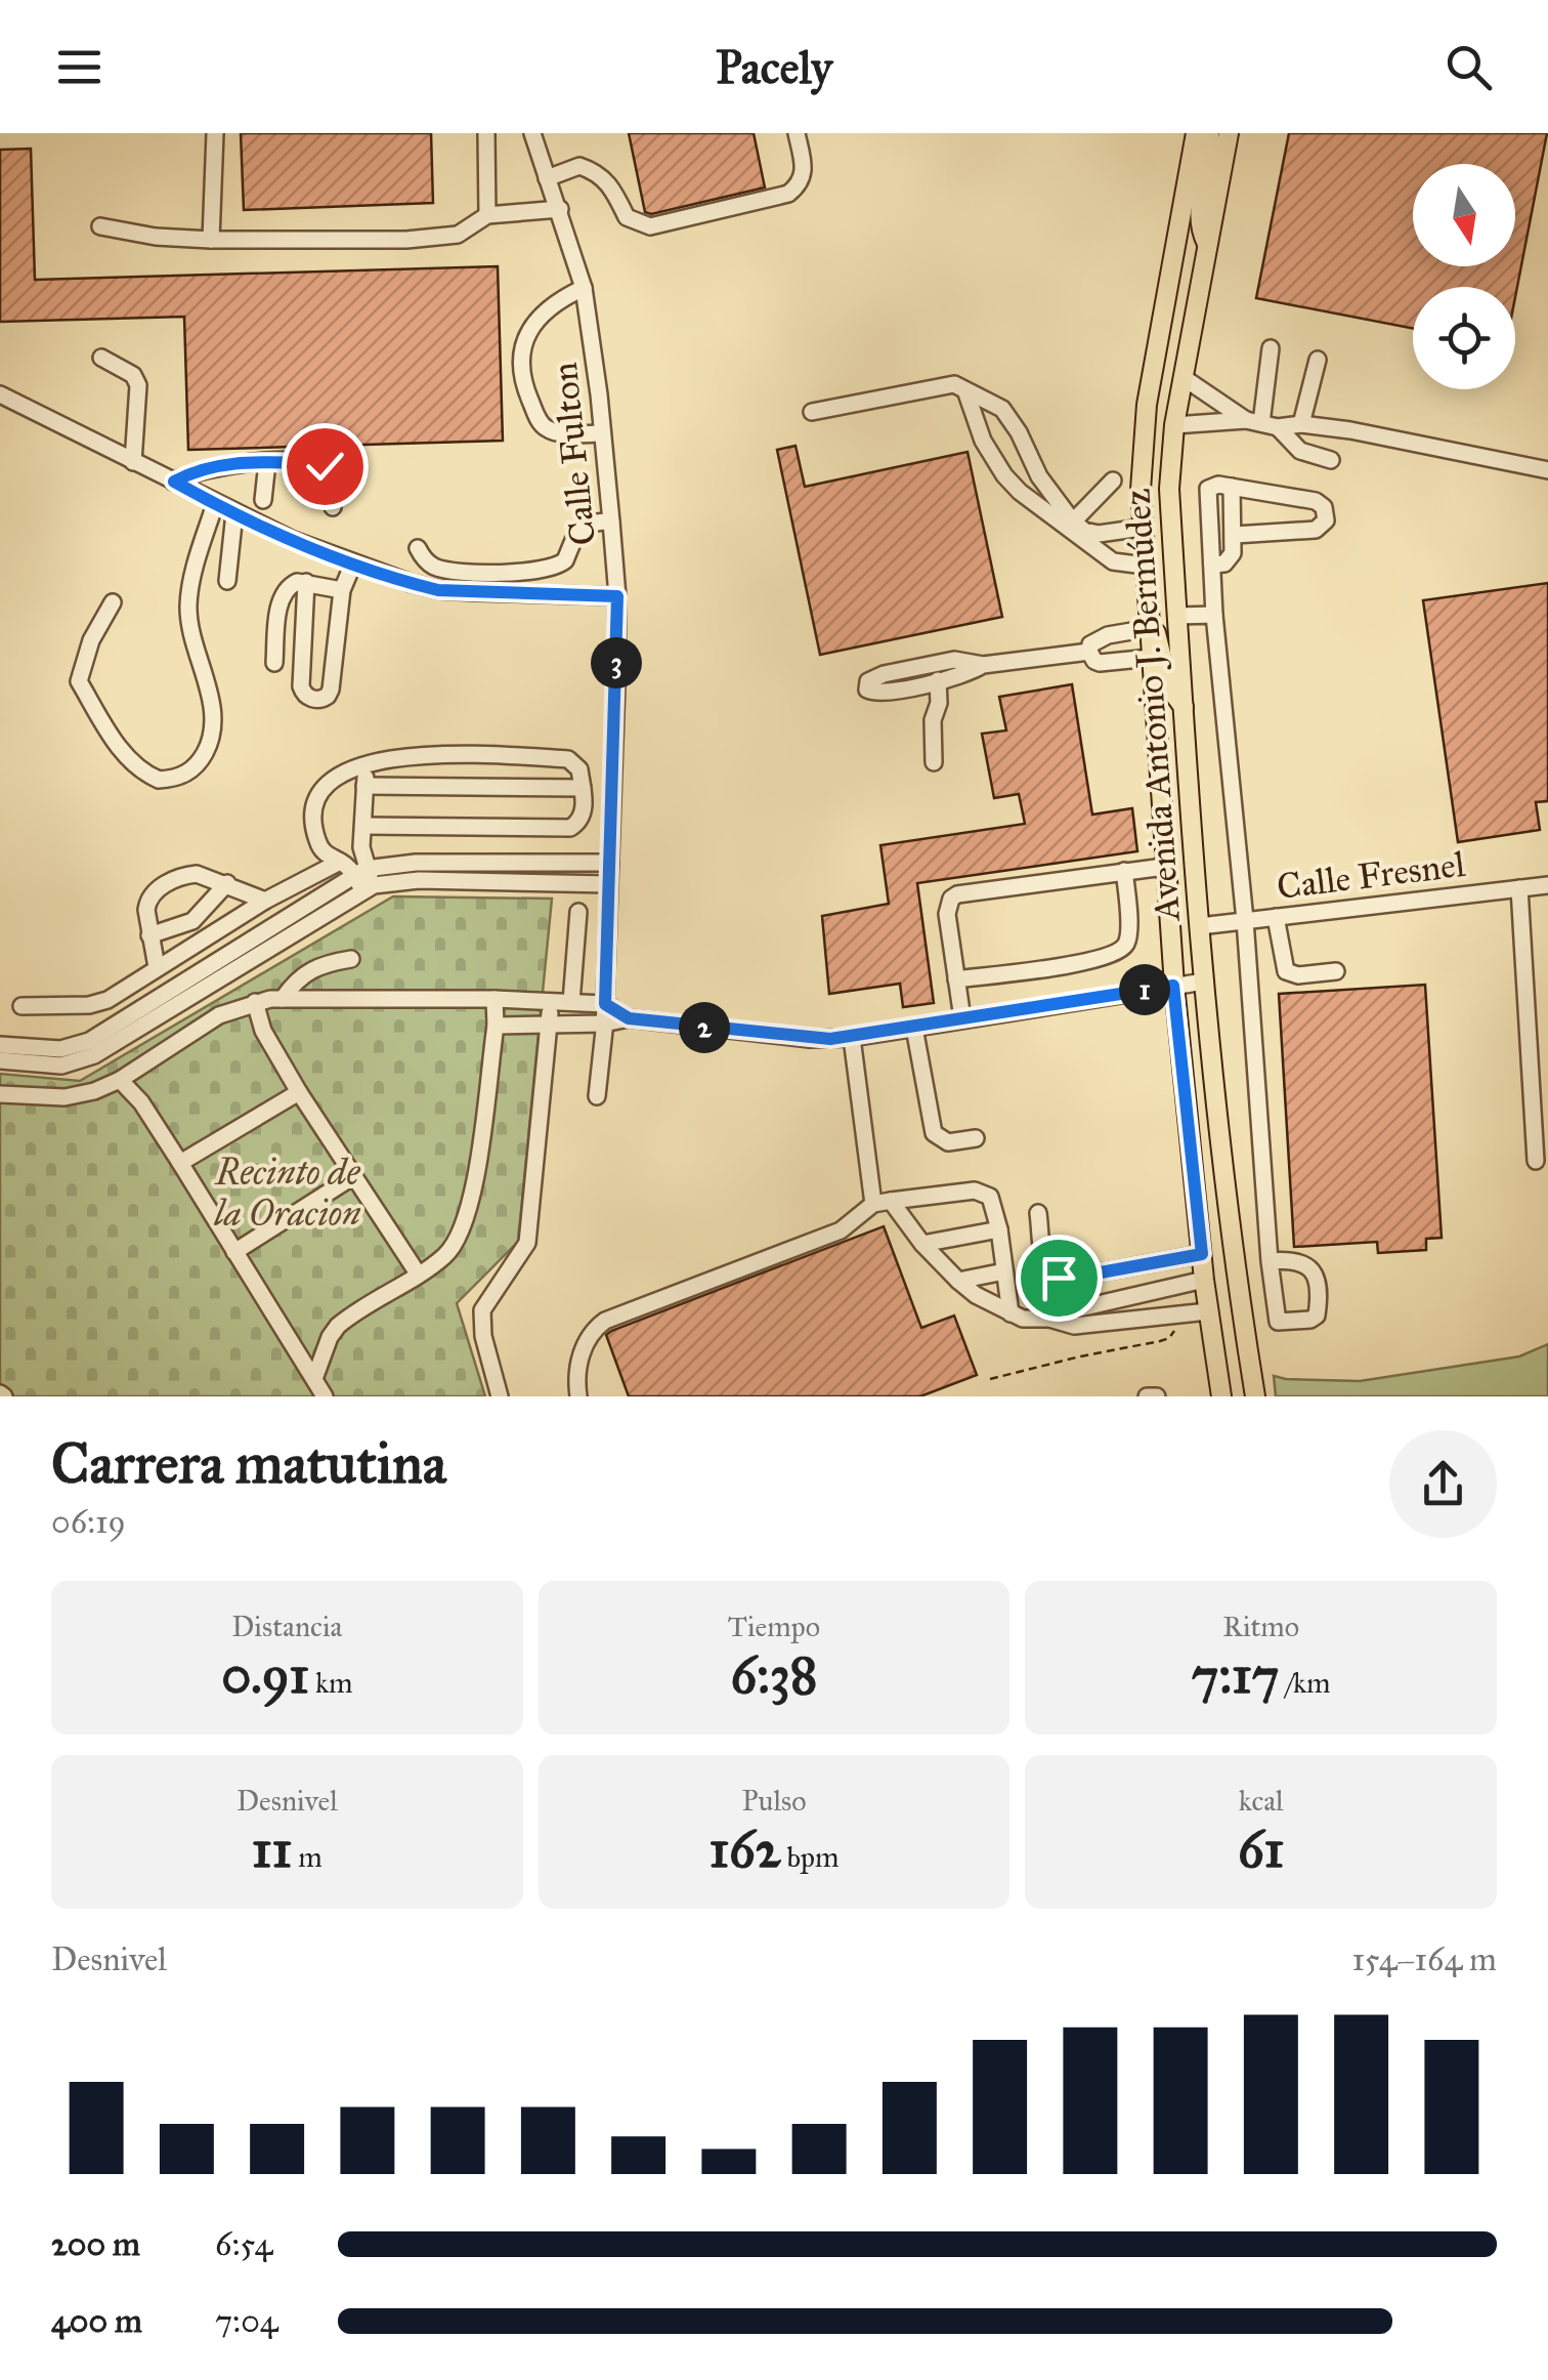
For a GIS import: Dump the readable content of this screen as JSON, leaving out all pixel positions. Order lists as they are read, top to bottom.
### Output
{
  "streets": {
    "main road": ["Avenida Antonio J. Bermúdez"],
    "street": ["Calle Fulton", "Calle Fresnel"]
  },
  "crossings": [
    ["Avenida Antonio J. Bermúdez", "Calle Fresnel"]
  ],
  "parks": ["Recinto de la Oracion"],
  "north": "bottom",
  "page": {
    "header": "Pacely",
    "pins": ["3", "1", "2"],
    "heading": ["Carrera matutina", "06:19"],
    "stats": [
      ["Distancia", "0.91 km"],
      ["Tiempo", "6:38"],
      ["Ritmo", "7:17 /km"],
      ["Desnivel", "11 m"],
      ["Pulso", "162 bpm"],
      ["kcal", "61"]
    ],
    "chart": ["Desnivel", "154–164 m"],
    "list": [
      {
        "name": "200 m",
        "note": "6:54"
      },
      {
        "name": "400 m",
        "note": "7:04"
      }
    ]
  }
}
